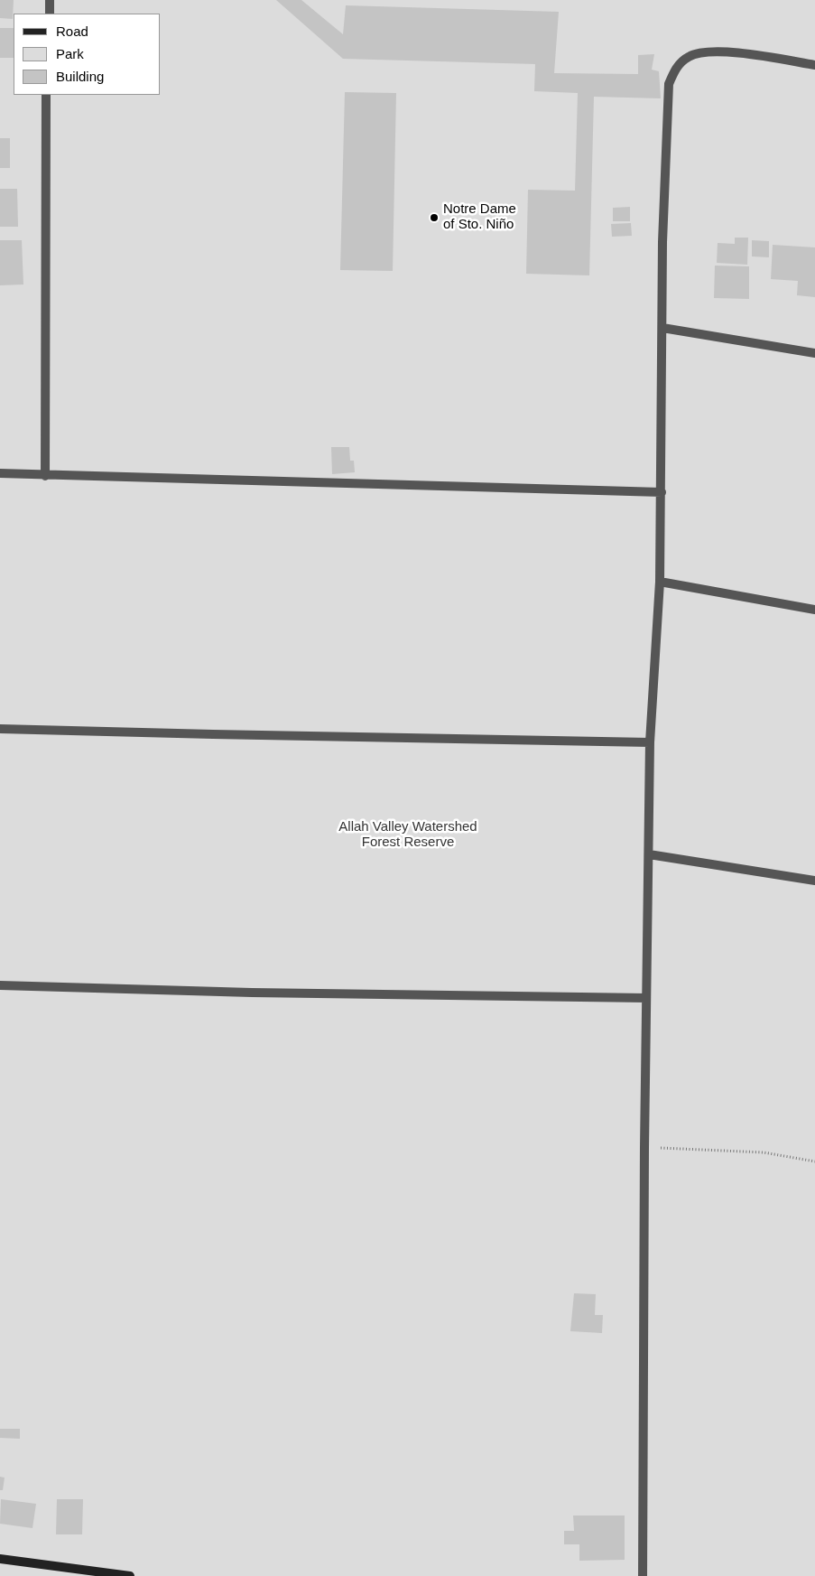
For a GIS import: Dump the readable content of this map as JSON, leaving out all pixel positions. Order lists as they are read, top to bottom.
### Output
{
  "parks": ["Allah Valley Watershed Forest Reserve"],
  "places": ["Notre Dame of Sto. Niño"],
  "legend": ["Road", "Park", "Building"]
}
